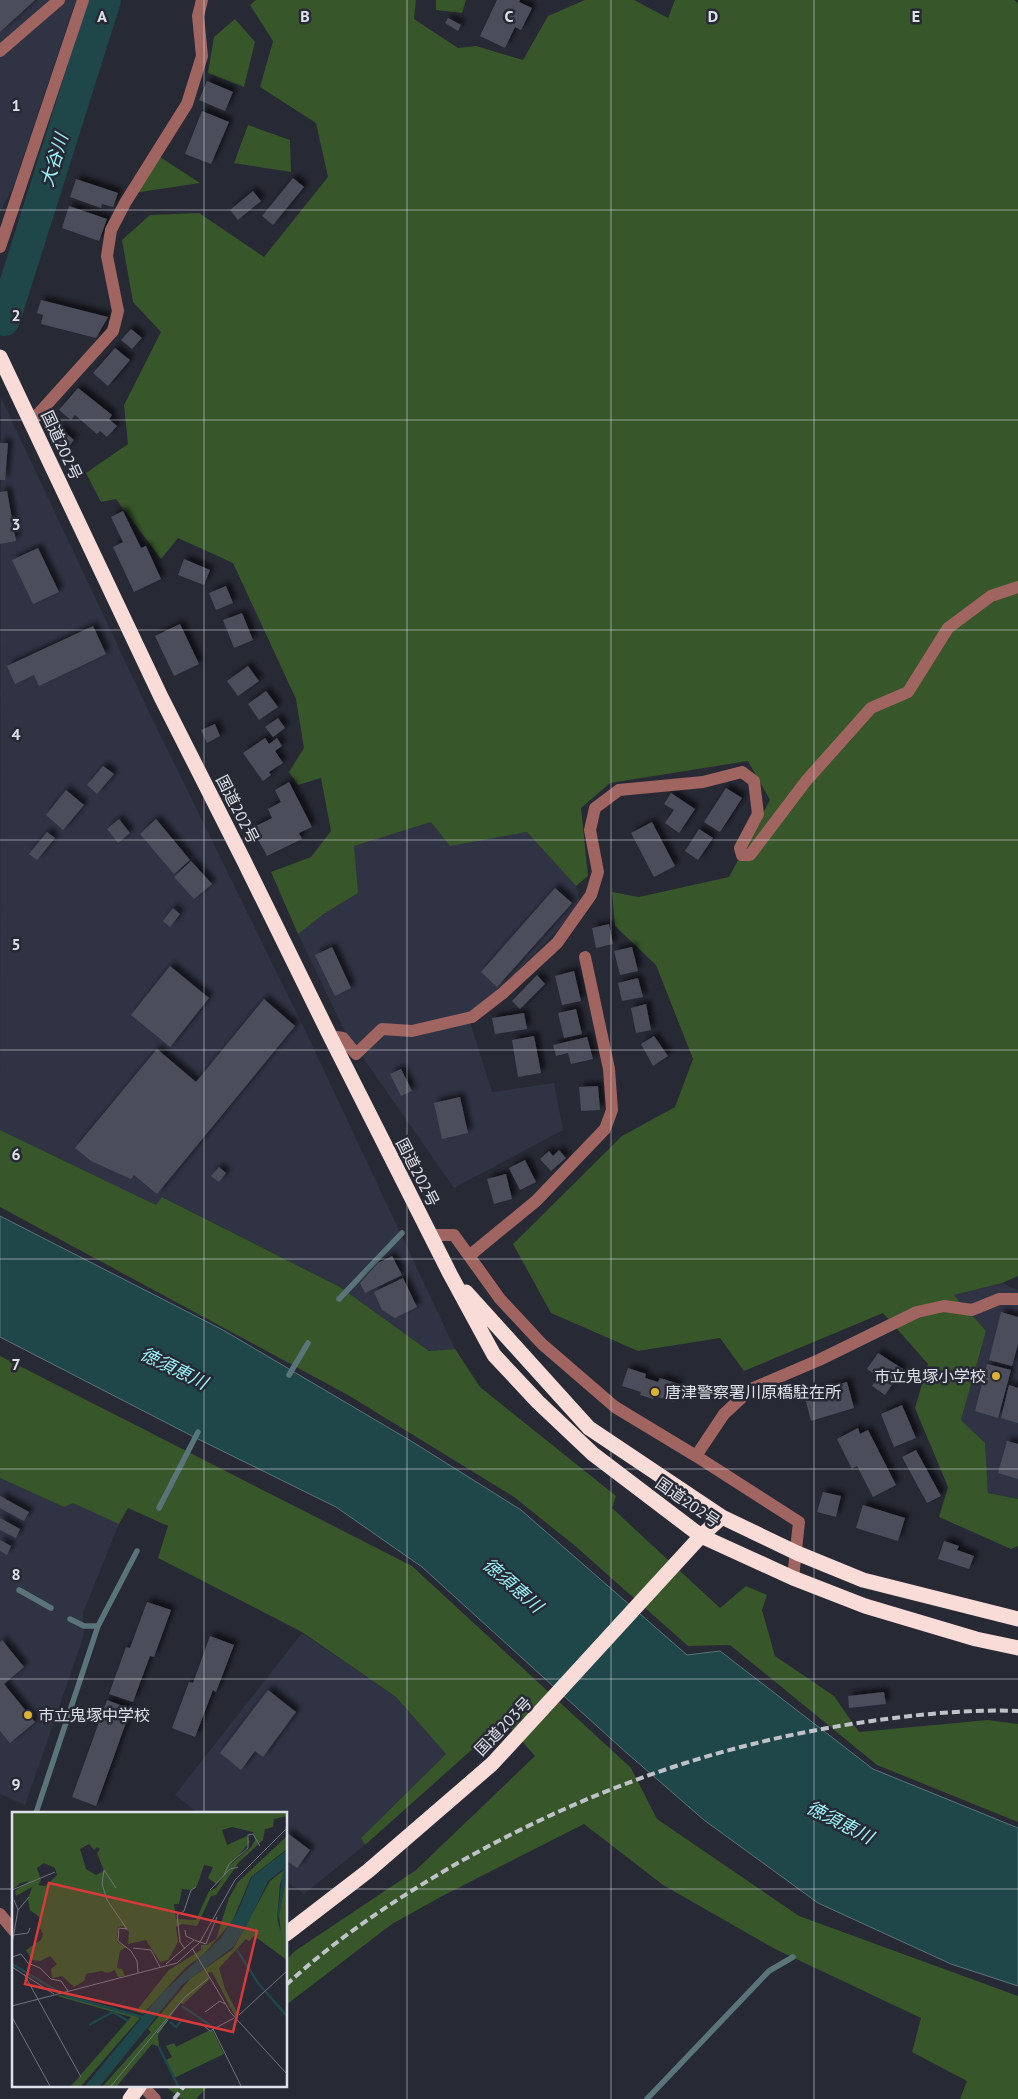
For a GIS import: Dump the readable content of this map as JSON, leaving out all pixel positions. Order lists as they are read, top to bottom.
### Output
{
  "streets": {
    "highway": ["国道202号", "国道203号"]
  },
  "crossings": [
    ["国道202号", "国道203号"]
  ],
  "water": ["大谷川", "徳須恵川"],
  "places": ["市立鬼塚小学校", "唐津警察署川原橋駐在所", "市立鬼塚中学校"],
  "grid": {
    "columns": [
      "A",
      "B",
      "C",
      "D",
      "E"
    ],
    "rows": [
      "1",
      "2",
      "3",
      "4",
      "5",
      "6",
      "7",
      "8",
      "9"
    ]
  }
}
